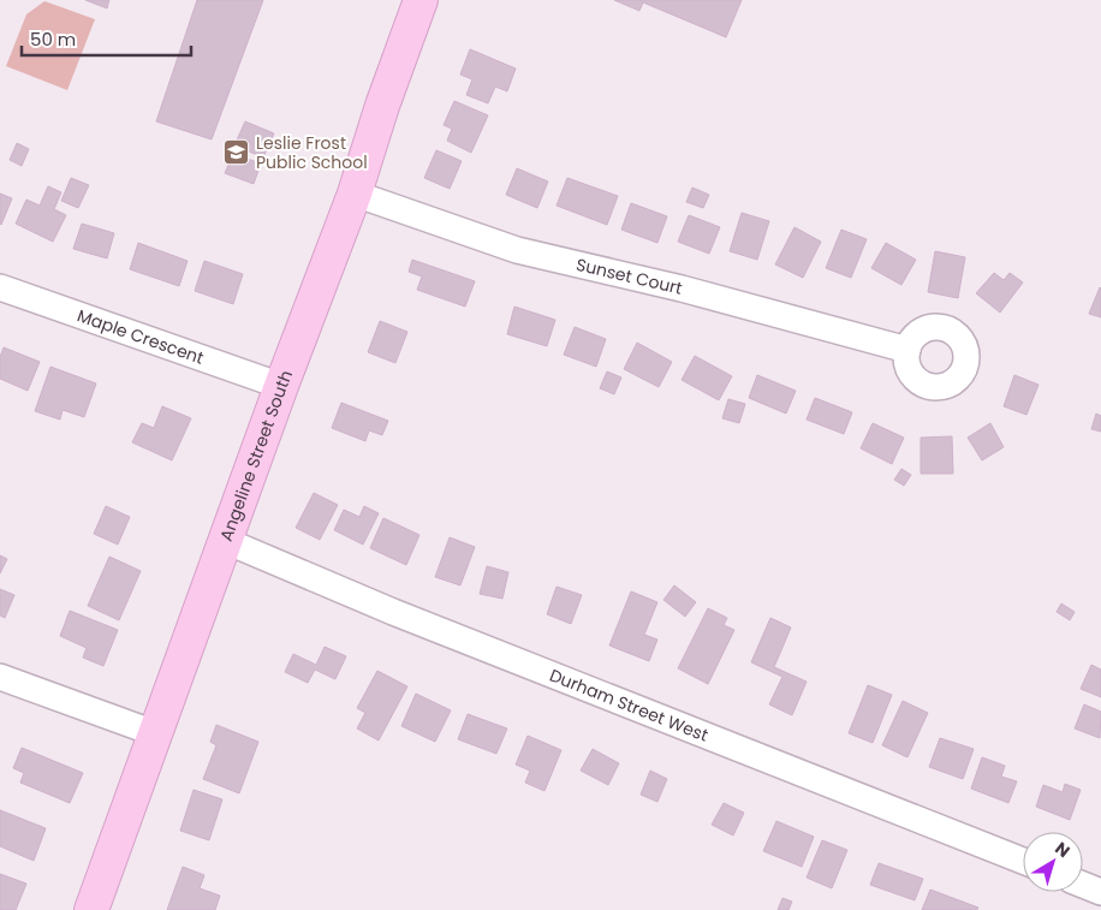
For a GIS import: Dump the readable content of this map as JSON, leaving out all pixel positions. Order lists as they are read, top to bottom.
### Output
{
  "streets": {
    "main road": ["Angeline Street South"],
    "street": ["Sunset Court", "Maple Crescent", "Durham Street West"]
  },
  "crossings": [
    ["Sunset Court", "Angeline Street South"],
    ["Maple Crescent", "Angeline Street South"],
    ["Angeline Street South", "Durham Street West"]
  ],
  "places": {
    "school or university": ["Leslie Frost Public School"]
  },
  "scale_bar": "50 m",
  "north": "top right"
}
